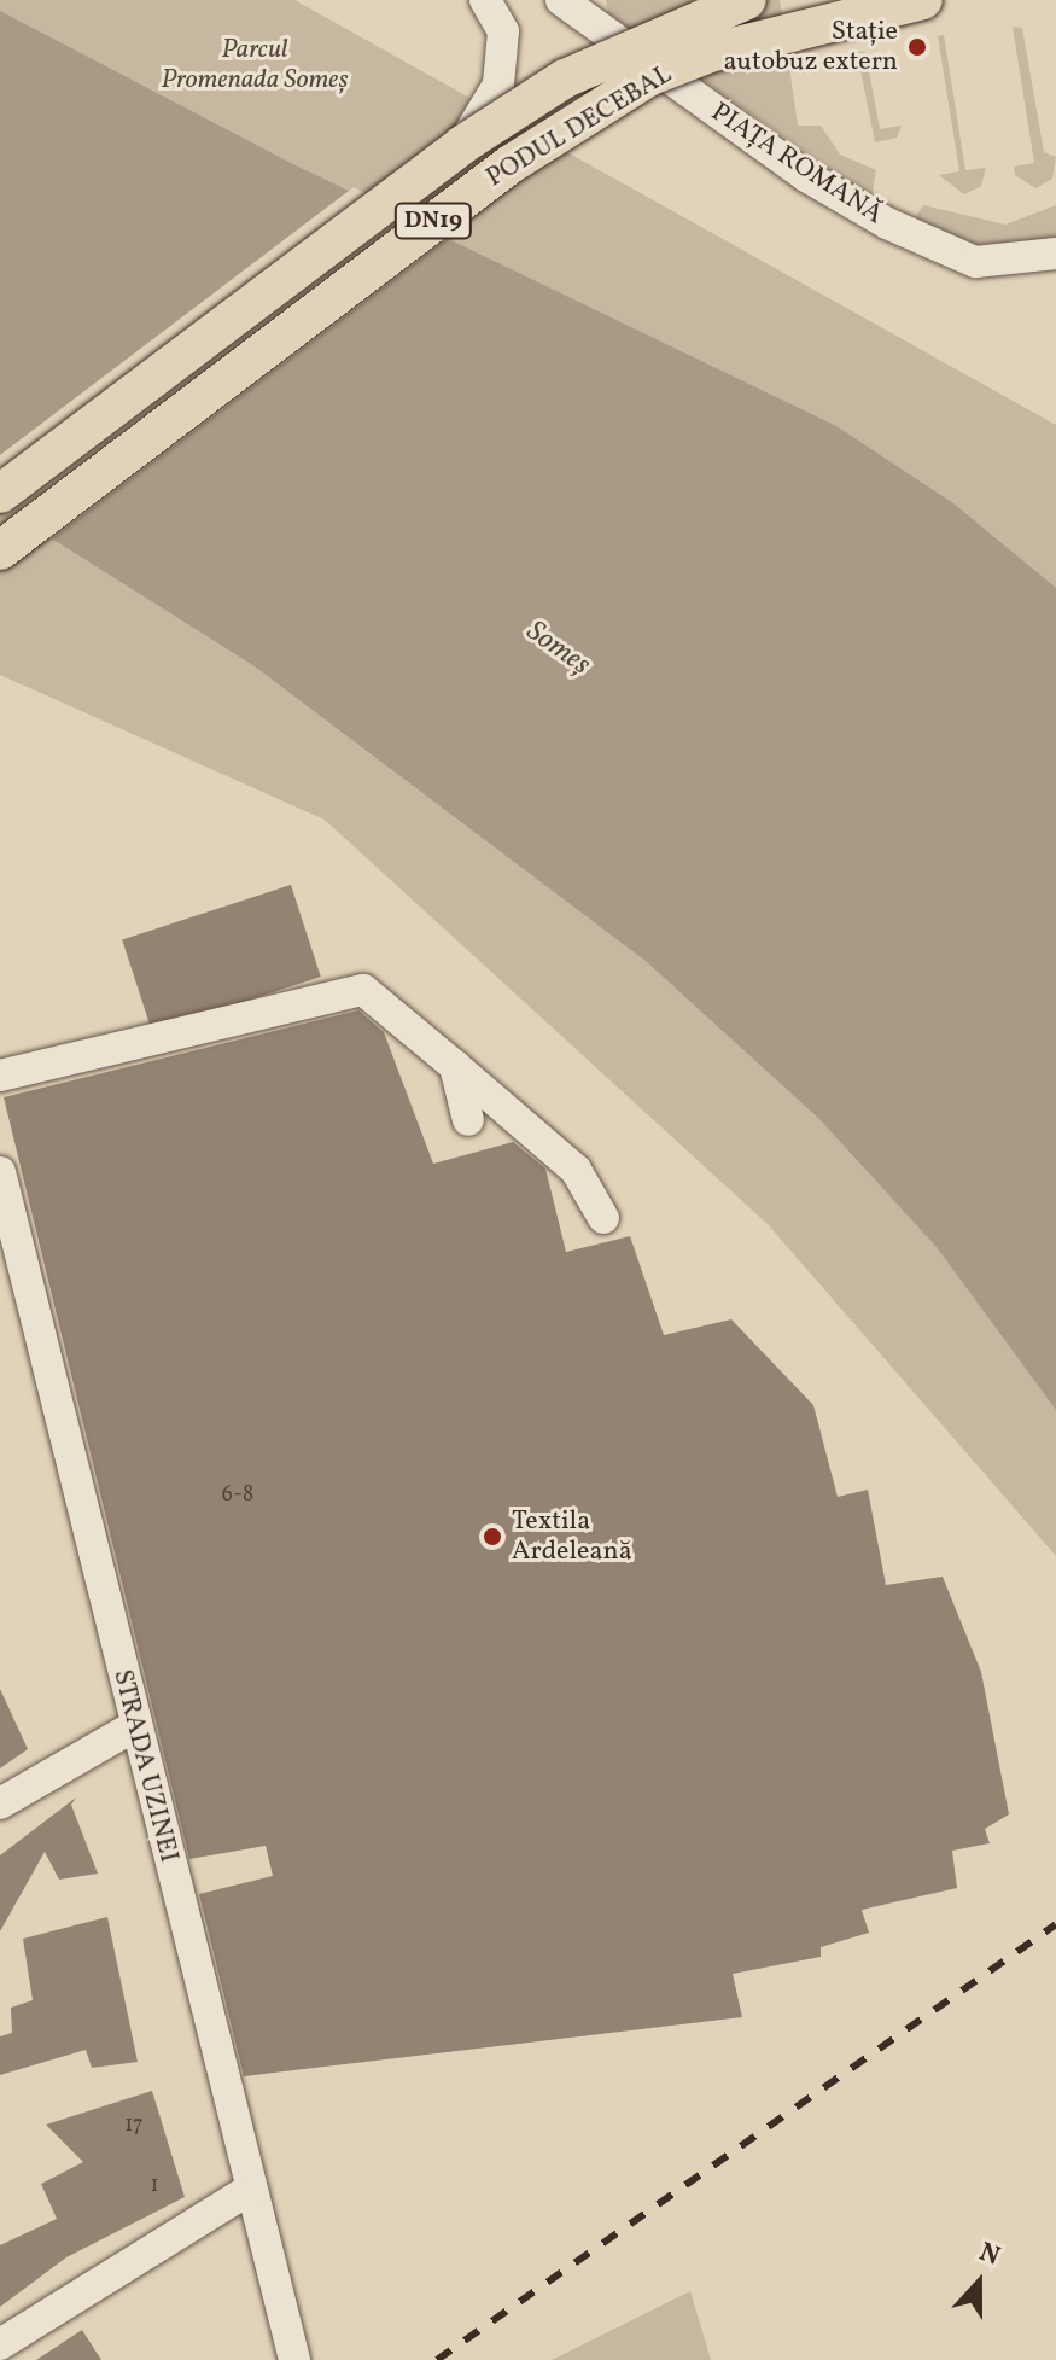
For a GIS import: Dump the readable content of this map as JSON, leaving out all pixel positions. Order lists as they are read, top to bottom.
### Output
{
  "streets": {
    "main road": ["PODUL DECEBAL", "DN19"],
    "street": ["PIAȚA ROMANĂ", "STRADA UZINEI"]
  },
  "water": ["Someș"],
  "parks": ["Parcul Promenada Someș"],
  "places": ["Stație autobuz extern", "Textila Ardeleană"],
  "house_numbers": ["6-8", "17", "1"],
  "north": "top"
}
